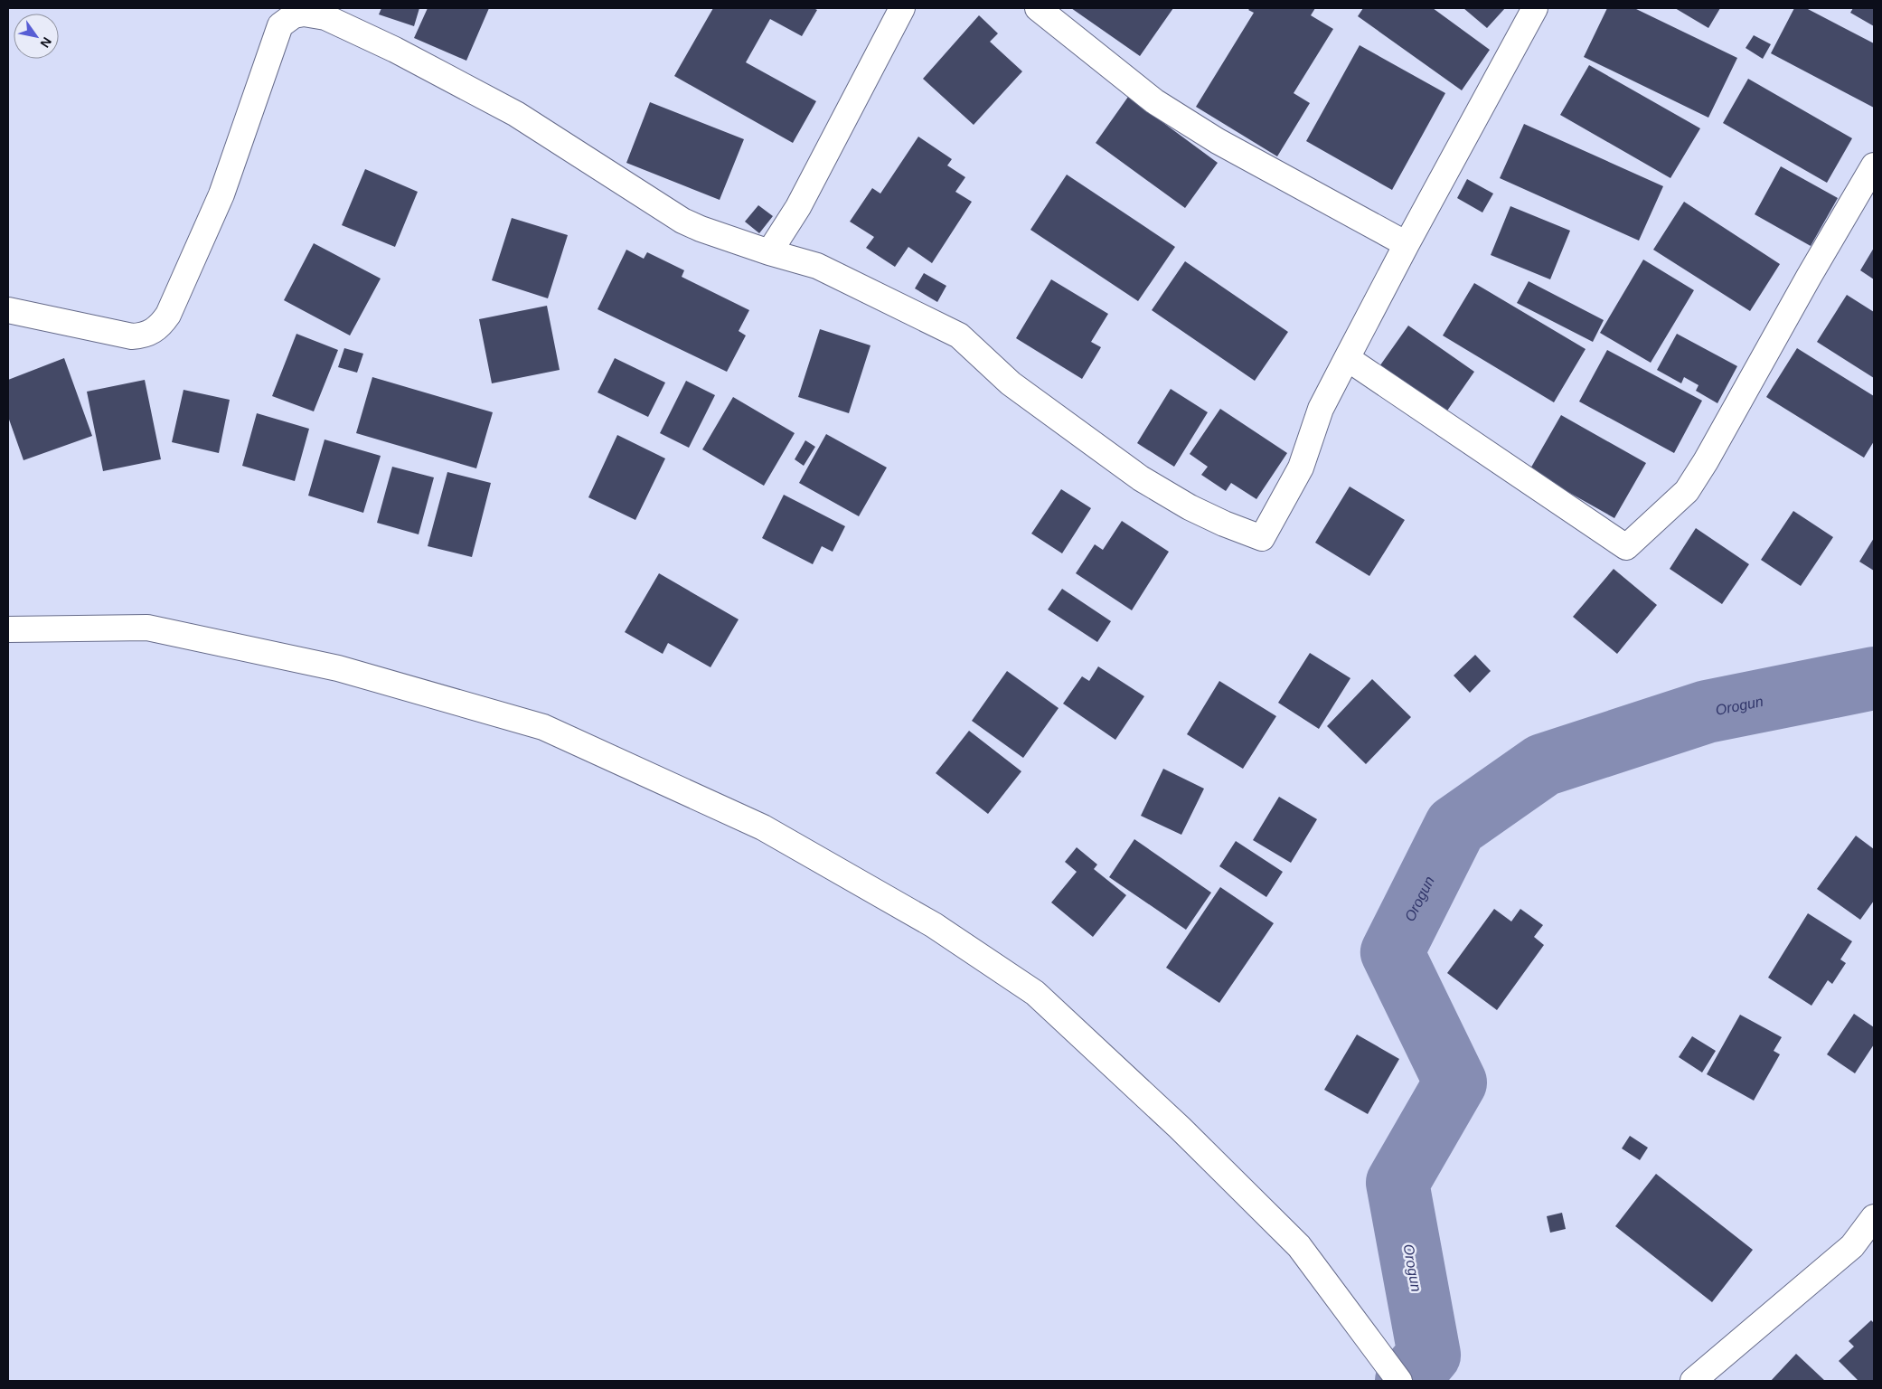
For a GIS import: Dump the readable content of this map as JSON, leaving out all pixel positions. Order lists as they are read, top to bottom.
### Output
{
  "water": ["Orogun"],
  "north": "bottom right"
}
